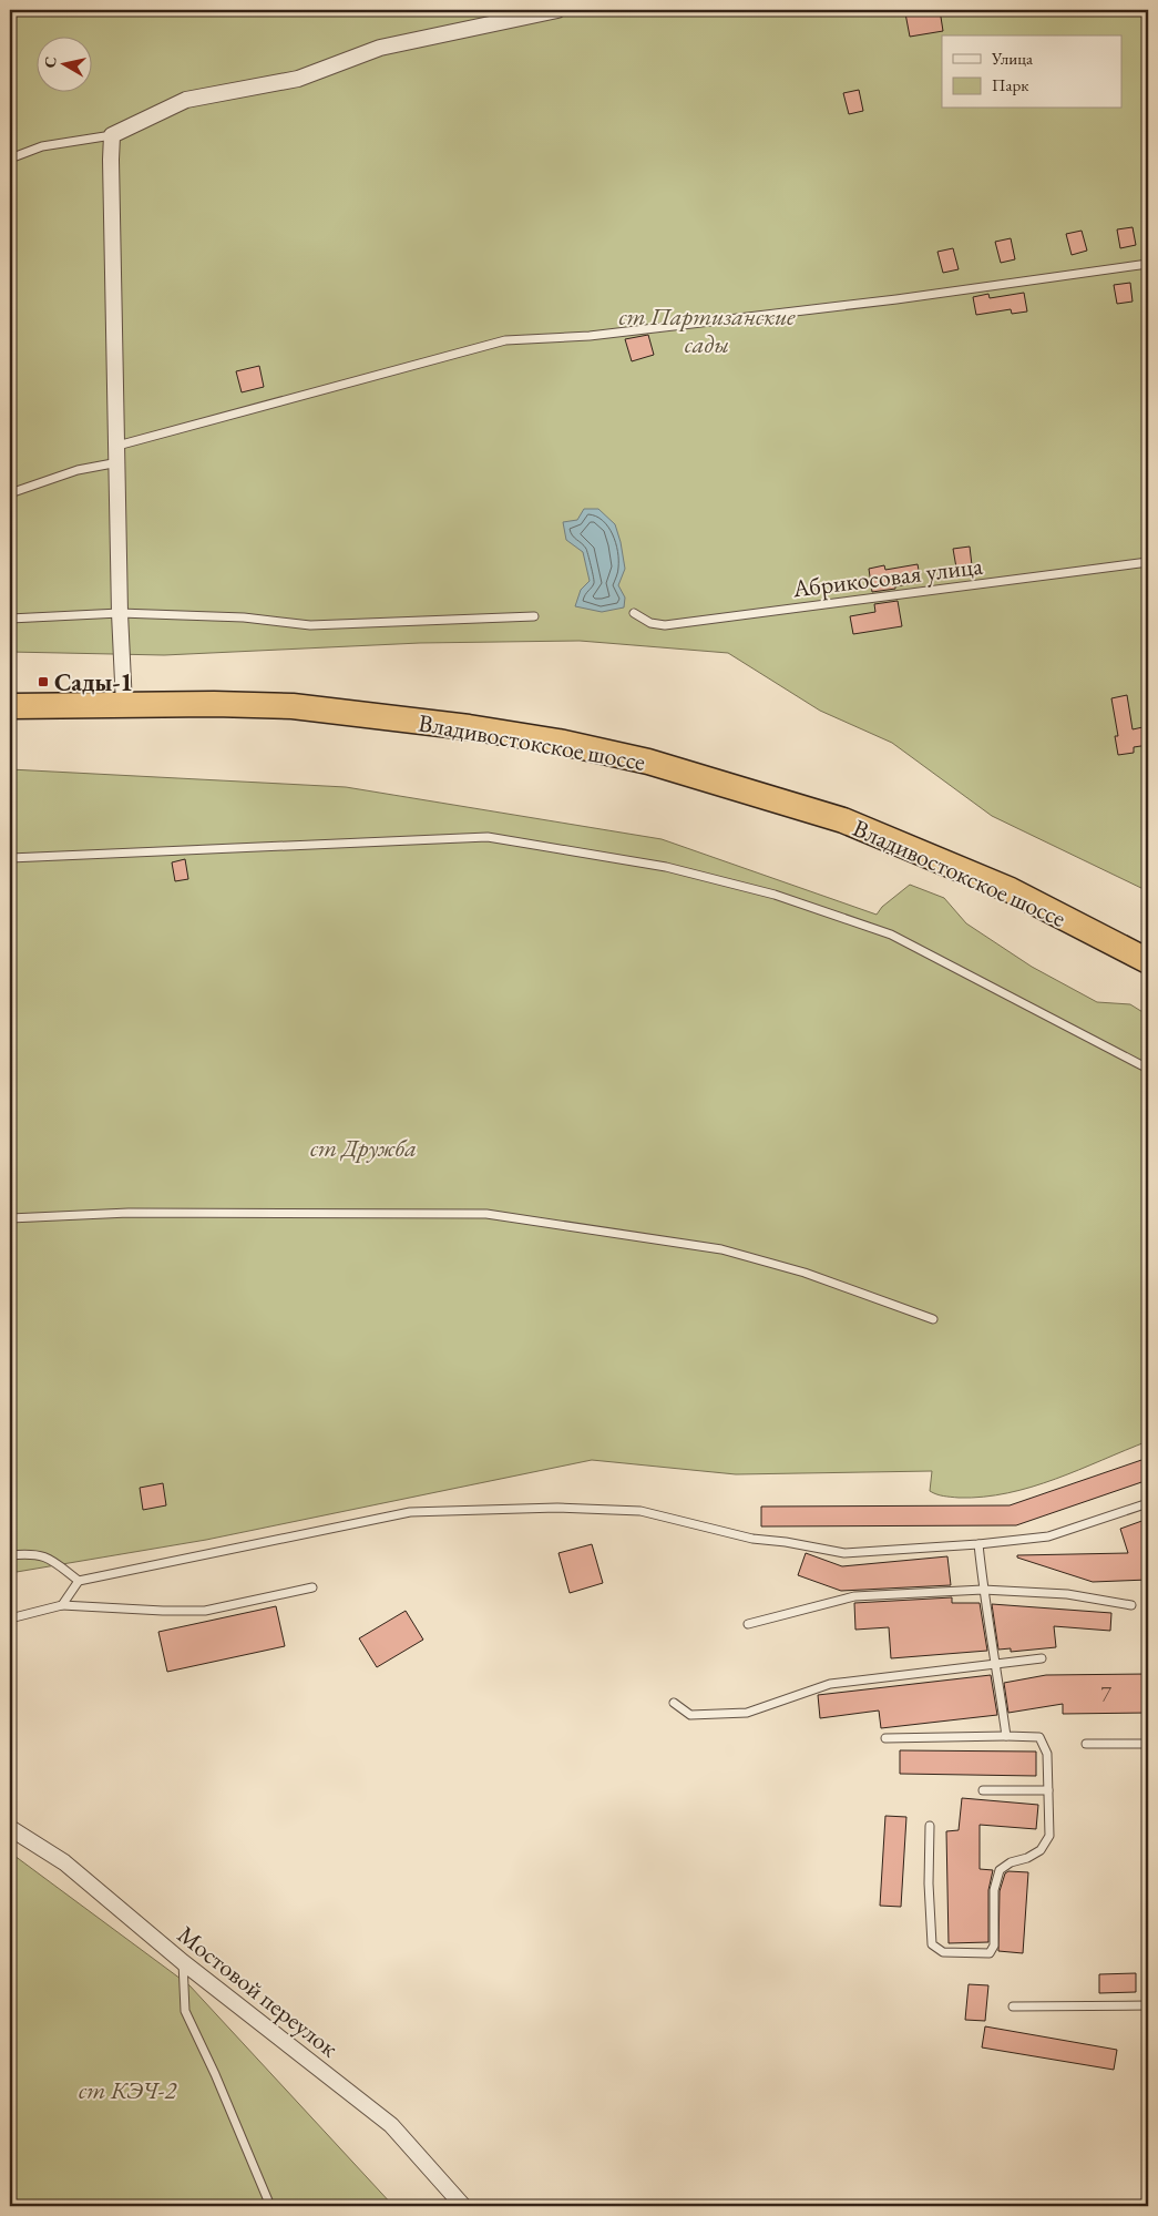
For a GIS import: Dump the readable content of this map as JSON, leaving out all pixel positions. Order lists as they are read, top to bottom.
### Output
{
  "streets": {
    "highway": ["Владивостокское шоссе"],
    "street": ["Мостовой переулок"],
    "lane": ["Абрикосовая улица"]
  },
  "parks": ["ст Партизанские сады", "ст Дружба", "ст КЭЧ-2"],
  "places": {
    "transit": ["Сады-1"]
  },
  "house_numbers": ["7"],
  "legend": ["Улица", "Парк"],
  "north": "left"
}
